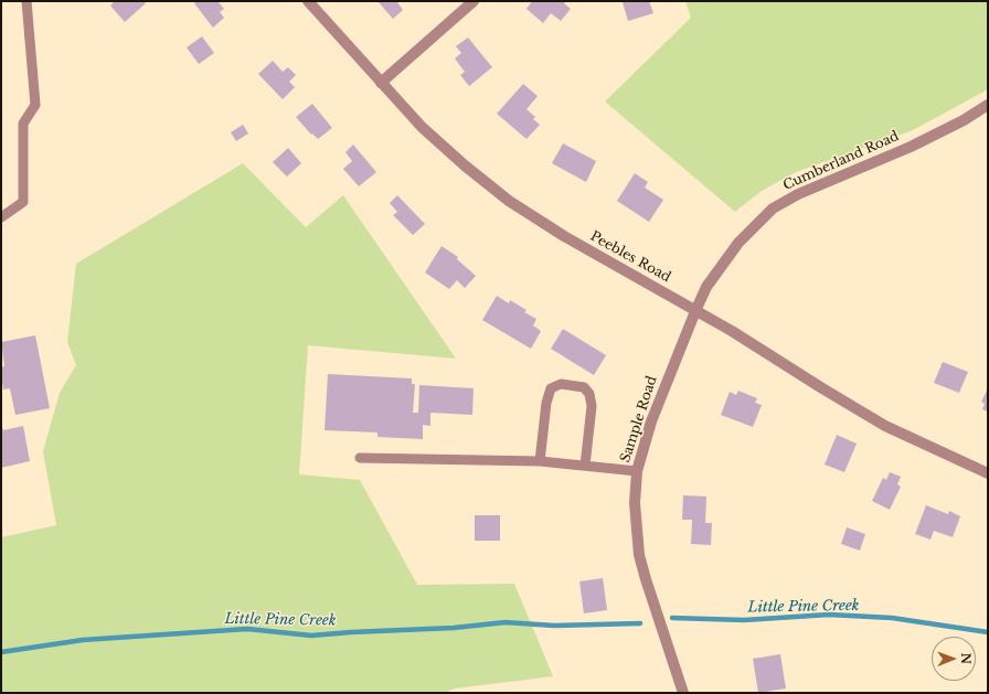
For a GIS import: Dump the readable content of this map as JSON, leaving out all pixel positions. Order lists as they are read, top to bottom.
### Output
{
  "streets": {
    "street": ["Cumberland Road", "Peebles Road", "Sample Road"]
  },
  "crossings": [
    ["Cumberland Road", "Peebles Road"],
    ["Cumberland Road", "Sample Road"],
    ["Peebles Road", "Sample Road"]
  ],
  "water": ["Little Pine Creek"],
  "north": "right"
}
